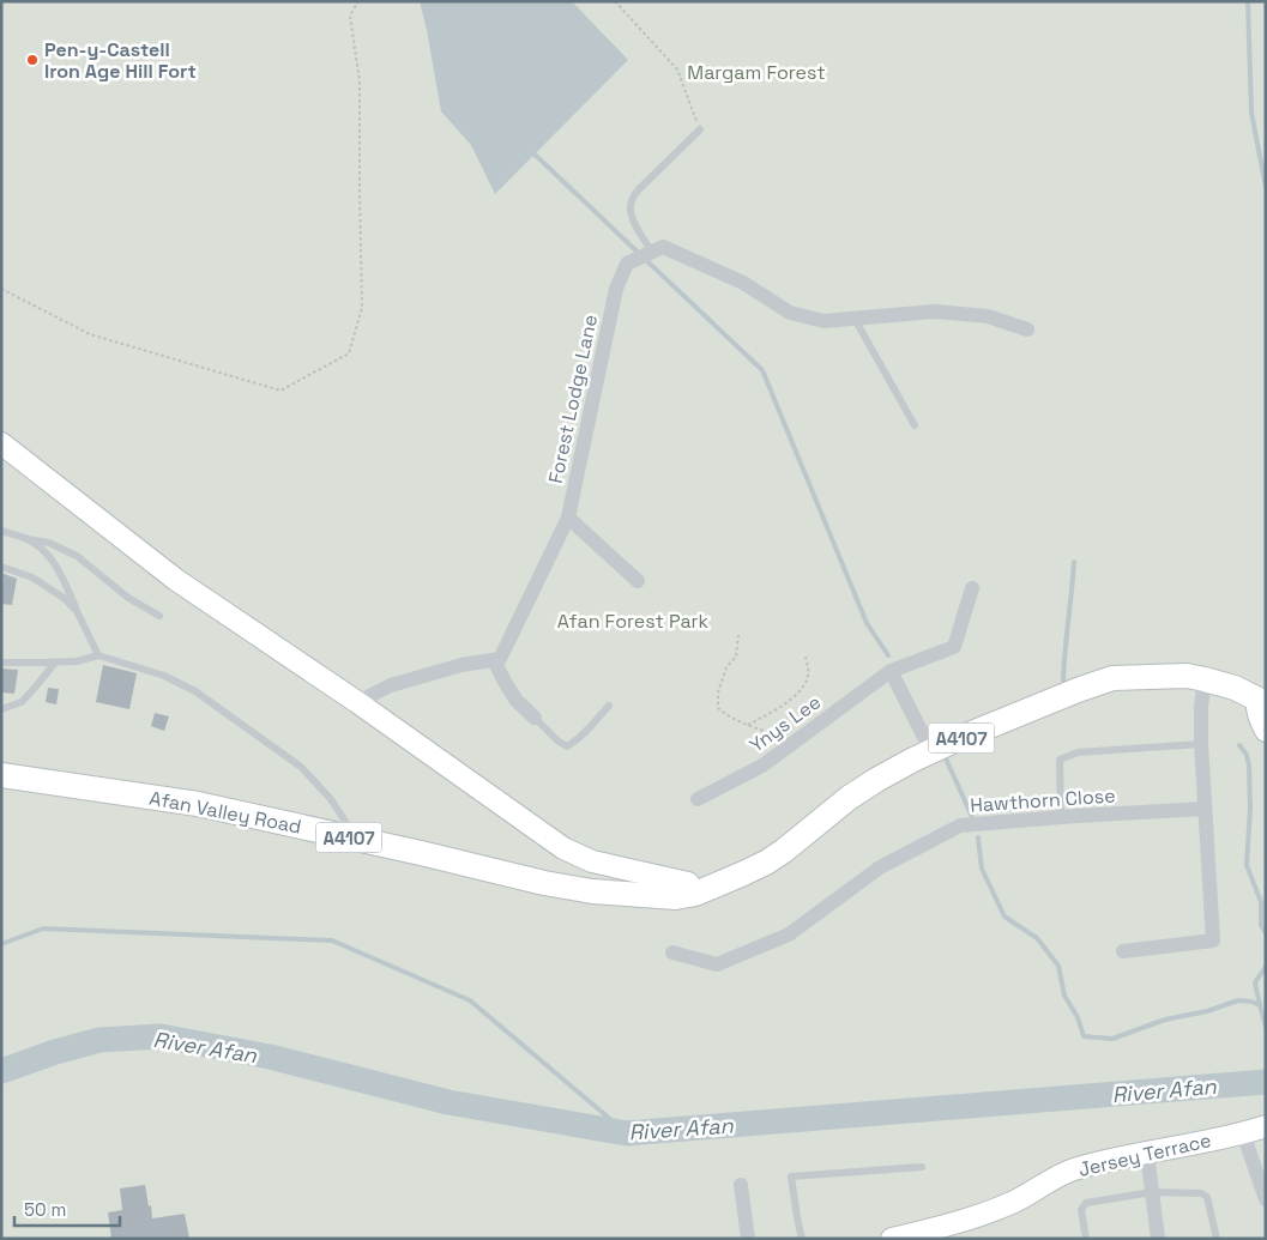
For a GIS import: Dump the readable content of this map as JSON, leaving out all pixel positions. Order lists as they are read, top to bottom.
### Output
{
  "streets": {
    "main road": ["A4107", "Afan Valley Road", "Jersey Terrace"],
    "street": ["Forest Lodge Lane", "Ynys Lee", "Hawthorn Close"]
  },
  "crossings": [
    ["A4107", "Afan Valley Road"]
  ],
  "water": ["River Afan"],
  "parks": ["Margam Forest", "Afan Forest Park"],
  "places": ["Pen-y-Castell Iron Age Hill Fort"],
  "scale_bar": "50 m"
}
